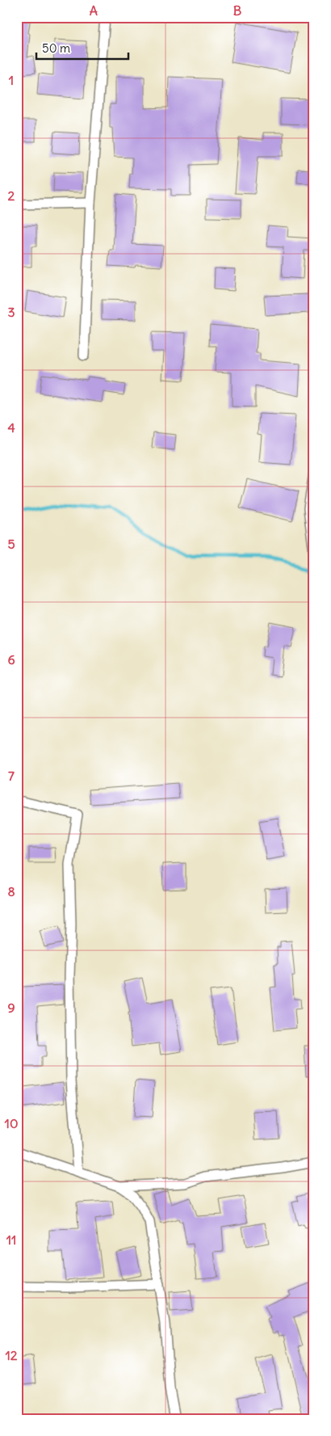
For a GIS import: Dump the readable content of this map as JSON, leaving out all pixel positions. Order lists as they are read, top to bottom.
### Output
{
  "scale_bar": "50 m",
  "grid": {
    "columns": ["A", "B"],
    "rows": [
      "1",
      "2",
      "3",
      "4",
      "5",
      "6",
      "7",
      "8",
      "9",
      "10",
      "11",
      "12"
    ]
  }
}
